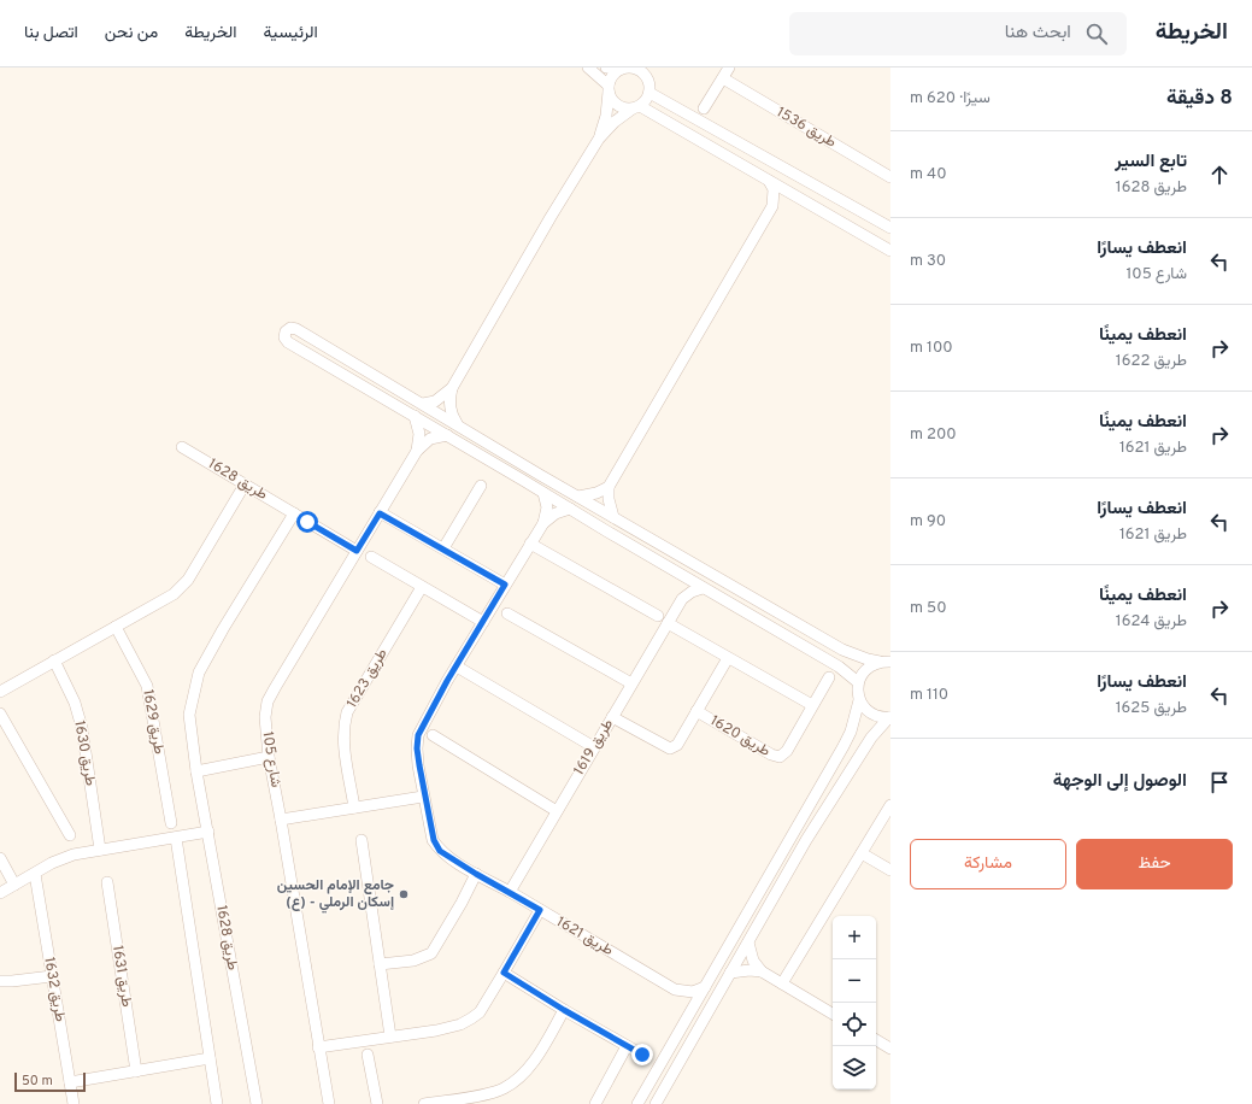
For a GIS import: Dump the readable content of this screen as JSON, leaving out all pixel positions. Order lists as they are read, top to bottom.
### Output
{
  "streets": {
    "street": [
      "طريق 1536",
      "طريق 1628",
      "طريق 1623",
      "طريق 1629",
      "طريق 1620",
      "طريق 1619",
      "طريق 1630",
      "شارع 105",
      "طريق 1621",
      "طريق 1631",
      "طريق 1632"
    ]
  },
  "crossings": [
    ["طريق 1628", "شارع 105"],
    ["طريق 1620", "طريق 1619"],
    ["طريق 1619", "طريق 1621"]
  ],
  "places": ["جامع الإمام الحسين (ع) - إسكان الرملي"],
  "scale_bar": "50 m",
  "page": {
    "header": "الخريطة",
    "search": "ابحث هنا",
    "nav": [
      "الرئيسية",
      "الخريطة",
      "من نحن",
      "اتصل بنا"
    ],
    "heading": ["8 دقيقة", "سيرًا · 620 m"],
    "list": [
      ["تابع السير", "طريق 1628", "40 m"],
      ["انعطف يسارًا", "شارع 105", "30 m"],
      ["انعطف يمينًا", "طريق 1622", "100 m"],
      ["انعطف يمينًا", "طريق 1621", "200 m"],
      ["انعطف يسارًا", "طريق 1621", "90 m"],
      ["انعطف يمينًا", "طريق 1624", "50 m"],
      ["انعطف يسارًا", "طريق 1625", "110 m"],
      "الوصول إلى الوجهة"
    ],
    "buttons": ["حفظ", "مشاركة"],
    "map_buttons": ["+", "−"],
    "scale": "50 m"
  }
}
